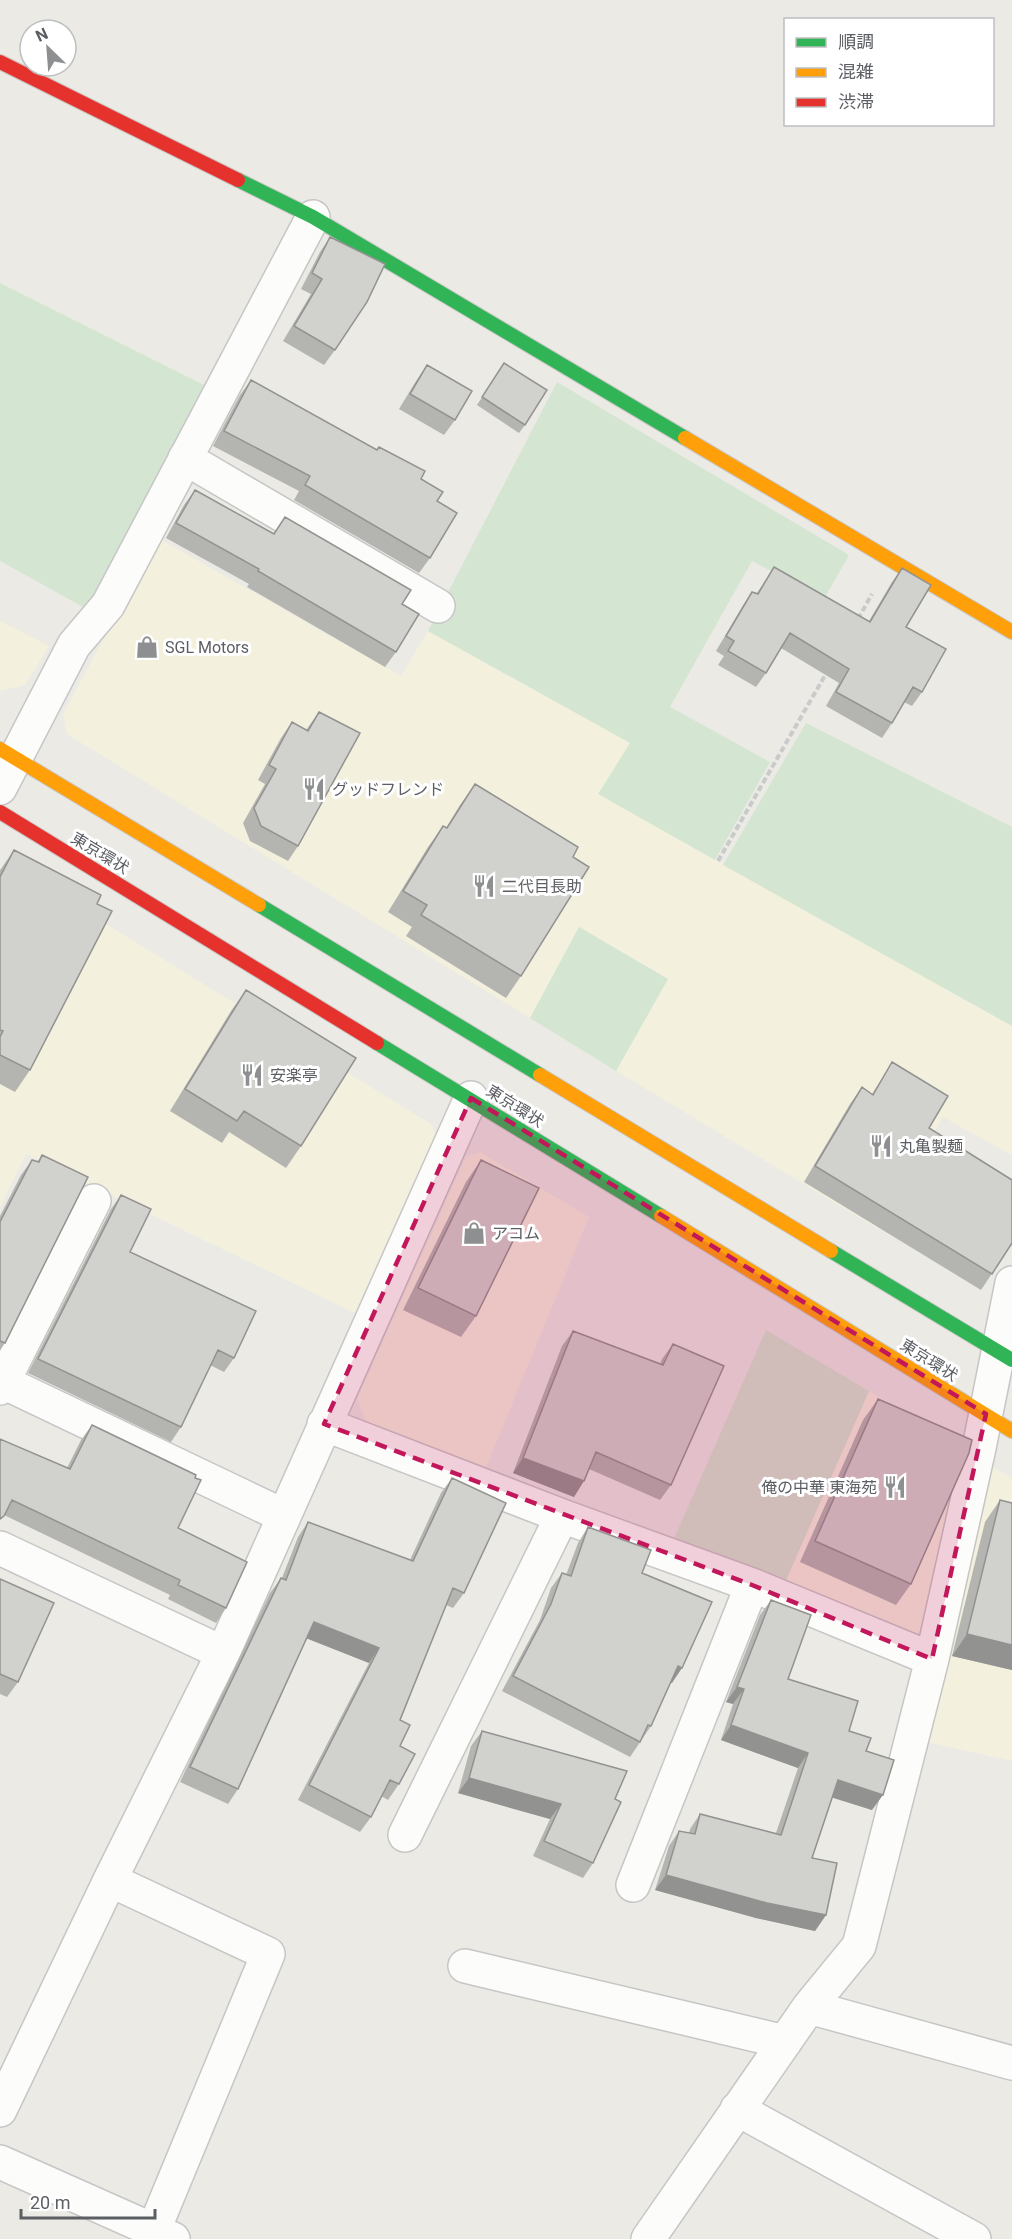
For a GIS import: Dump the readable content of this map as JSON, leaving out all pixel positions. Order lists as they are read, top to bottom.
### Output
{
  "streets": {
    "main road": ["東京環状"]
  },
  "places": {
    "shop": ["SGL Motors", "アコム"],
    "restaurant": [
      "グッドフレンド",
      "二代目長助",
      "安楽亭",
      "丸亀製麺",
      "俺の中華 東海苑"
    ]
  },
  "legend": ["順調", "混雑", "渋滞"],
  "scale_bar": "20 m",
  "north": "top left"
}
